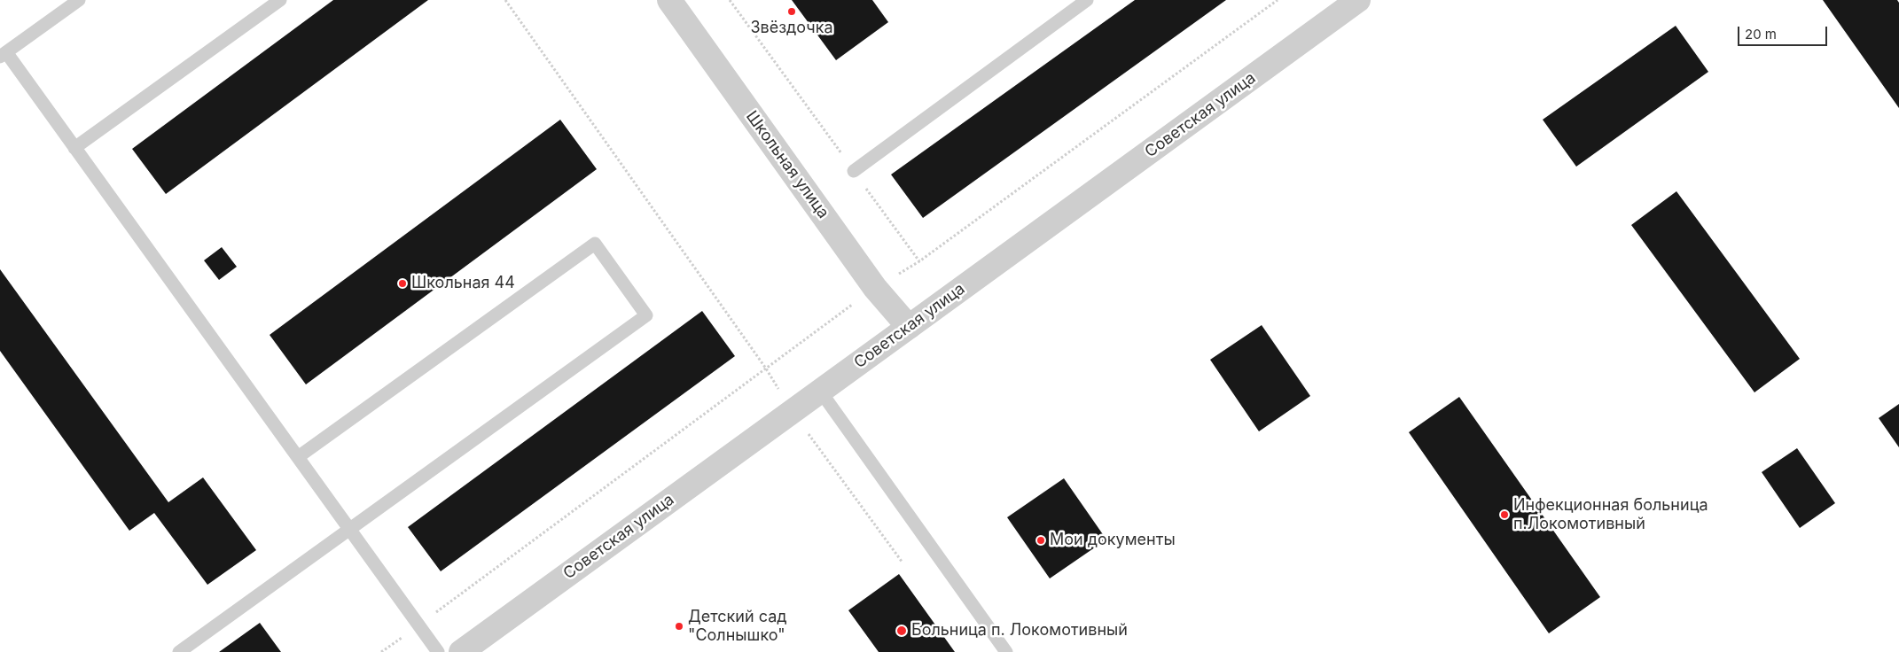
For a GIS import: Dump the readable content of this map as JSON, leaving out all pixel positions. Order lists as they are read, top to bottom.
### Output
{
  "streets": {
    "street": ["Советская улица", "Школьная улица"]
  },
  "crossings": [
    ["Советская улица", "Школьная улица"]
  ],
  "places": [
    "Звёздочка",
    "Школьная 44",
    "Инфекционная больница п.Локомотивный",
    "Мои документы",
    "Детский сад \"Солнышко\"",
    "Больница п. Локомотивный"
  ],
  "scale_bar": "20 m"
}
